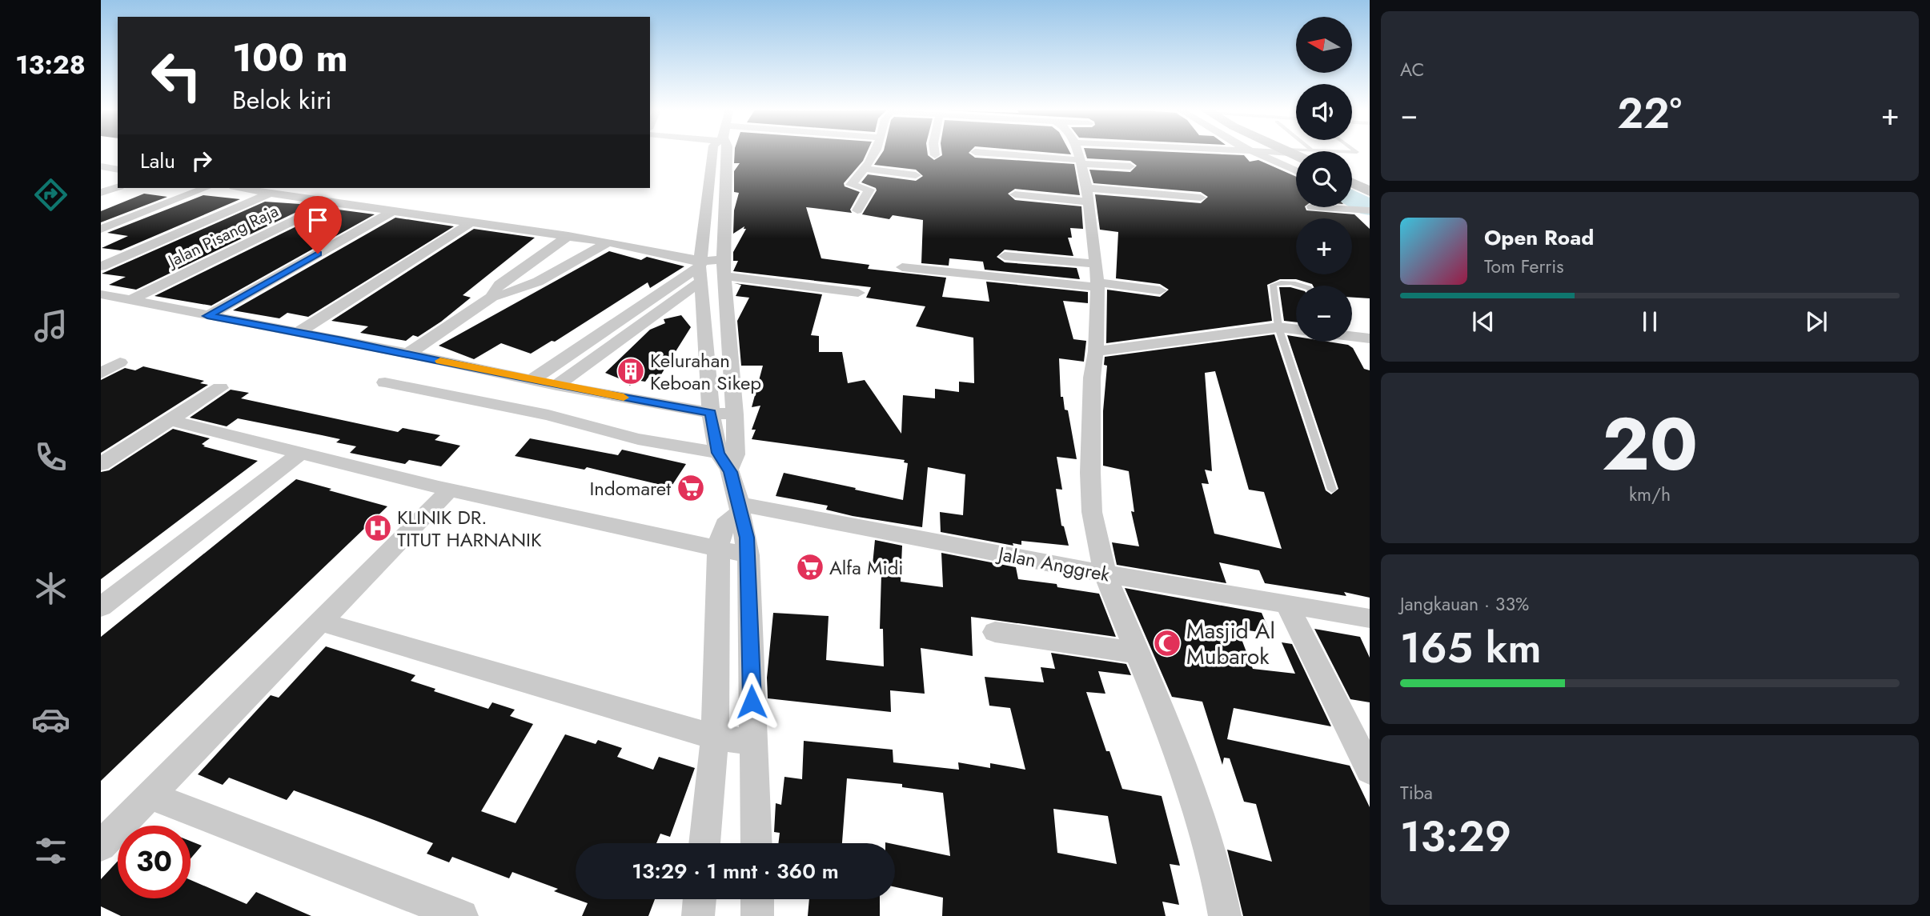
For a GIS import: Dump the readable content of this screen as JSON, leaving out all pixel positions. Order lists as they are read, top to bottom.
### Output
{
  "streets": {
    "street": ["Jalan Pisang Raja", "Jalan Anggrek"]
  },
  "places": {
    "building": ["Kelurahan Keboan Sikep"],
    "supermarket": ["Indomaret", "Alfa Midi"],
    "hospital": ["KLINIK DR. TITUT HARNANIK"],
    "mosque": ["Masjid Al Mubarok"]
  },
  "north": "left",
  "page": {
    "tabs": "13:28",
    "tile": [
      "AC",
      ["20", "km/h"],
      ["Jangkauan · 33%", "165 km"],
      ["Tiba", "13:29"]
    ],
    "map_buttons": ["+", "−"],
    "turn": ["100 m", "Belok kiri"],
    "heat": ["−", "22°", "+"],
    "then": "Lalu",
    "song": ["Open Road", "Tom Ferris"],
    "limit": "30",
    "trip": "13:29 · 1 mnt · 360 m"
  }
}
